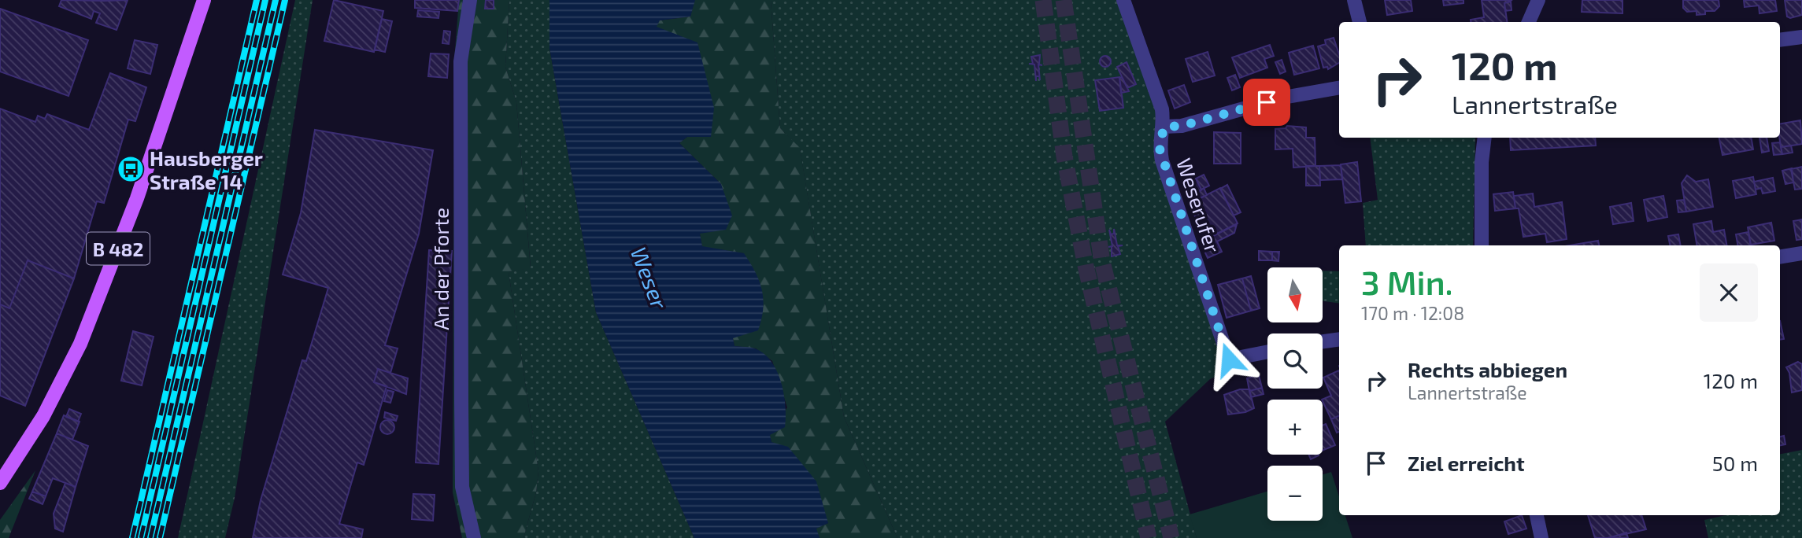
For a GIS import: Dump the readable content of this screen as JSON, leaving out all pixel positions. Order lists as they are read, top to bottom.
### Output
{
  "streets": {
    "main road": ["B 482"],
    "street": ["Weserufer", "An der Pforte"]
  },
  "water": ["Weser"],
  "places": {
    "bus stop": ["Hausberger Straße 14"]
  },
  "north": "bottom",
  "page": {
    "turn": ["120 m", "Lannertstraße"],
    "heading": ["3 Min.", "170 m · 12:08"],
    "map_buttons": ["+", "−"],
    "list": [
      {
        "name": "Rechts abbiegen",
        "note": "Lannertstraße",
        "value": "120 m"
      },
      {
        "name": "Ziel erreicht",
        "value": "50 m"
      }
    ]
  }
}
